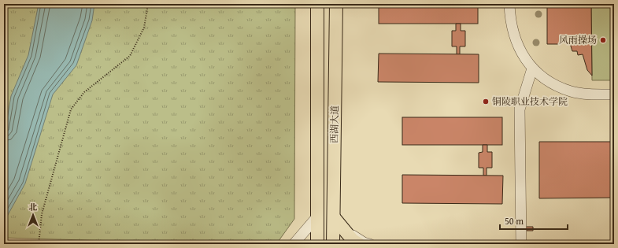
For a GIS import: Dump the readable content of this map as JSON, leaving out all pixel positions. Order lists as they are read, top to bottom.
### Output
{
  "streets": {
    "main road": ["西湖大道"]
  },
  "places": ["风雨操场", "铜陵职业技术学院"],
  "scale_bar": "50 m",
  "north": "top"
}
